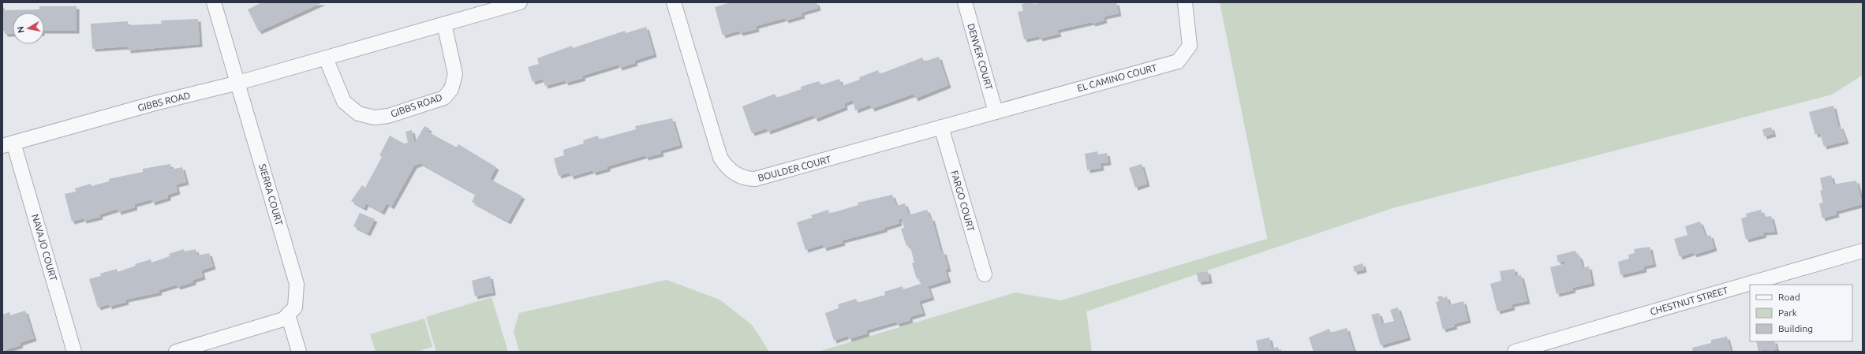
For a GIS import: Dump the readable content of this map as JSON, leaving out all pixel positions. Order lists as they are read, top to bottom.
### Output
{
  "streets": {
    "street": [
      "DENVER COURT",
      "EL CAMINO COURT",
      "GIBBS ROAD",
      "BOULDER COURT",
      "SIERRA COURT",
      "FARGO COURT",
      "NAVAJO COURT",
      "CHESTNUT STREET"
    ]
  },
  "crossings": [
    ["DENVER COURT", "EL CAMINO COURT"],
    ["DENVER COURT", "BOULDER COURT"],
    ["EL CAMINO COURT", "BOULDER COURT"],
    ["GIBBS ROAD", "SIERRA COURT"],
    ["GIBBS ROAD", "NAVAJO COURT"],
    ["BOULDER COURT", "FARGO COURT"]
  ],
  "legend": ["Road", "Park", "Building"],
  "north": "left"
}
